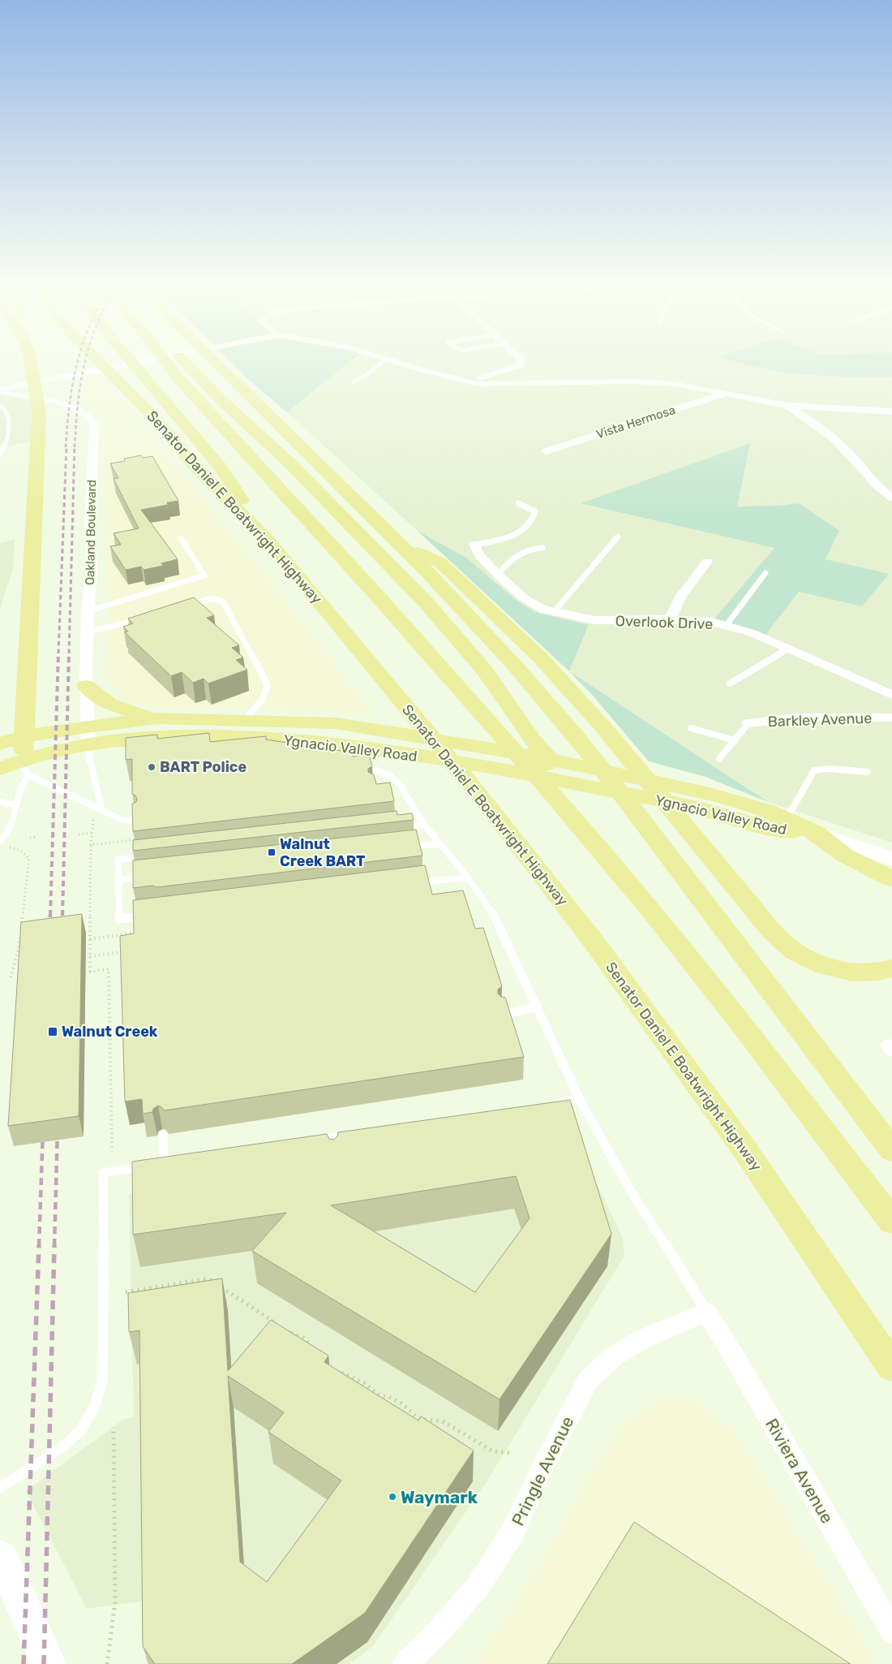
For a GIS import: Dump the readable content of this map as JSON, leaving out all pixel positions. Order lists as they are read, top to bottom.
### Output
{
  "streets": {
    "highway": ["Senator Daniel E Boatwright Highway", "Ygnacio Valley Road"],
    "street": [
      "Vista Hermosa",
      "Oakland Boulevard",
      "Overlook Drive",
      "Barkley Avenue",
      "Pringle Avenue",
      "Riviera Avenue"
    ]
  },
  "crossings": [
    ["Oakland Boulevard", "Ygnacio Valley Road"],
    ["Pringle Avenue", "Riviera Avenue"]
  ],
  "places": {
    "other": ["BART Police", "Waymark"],
    "transit": ["Walnut Creek BART", "Walnut Creek"]
  }
}
